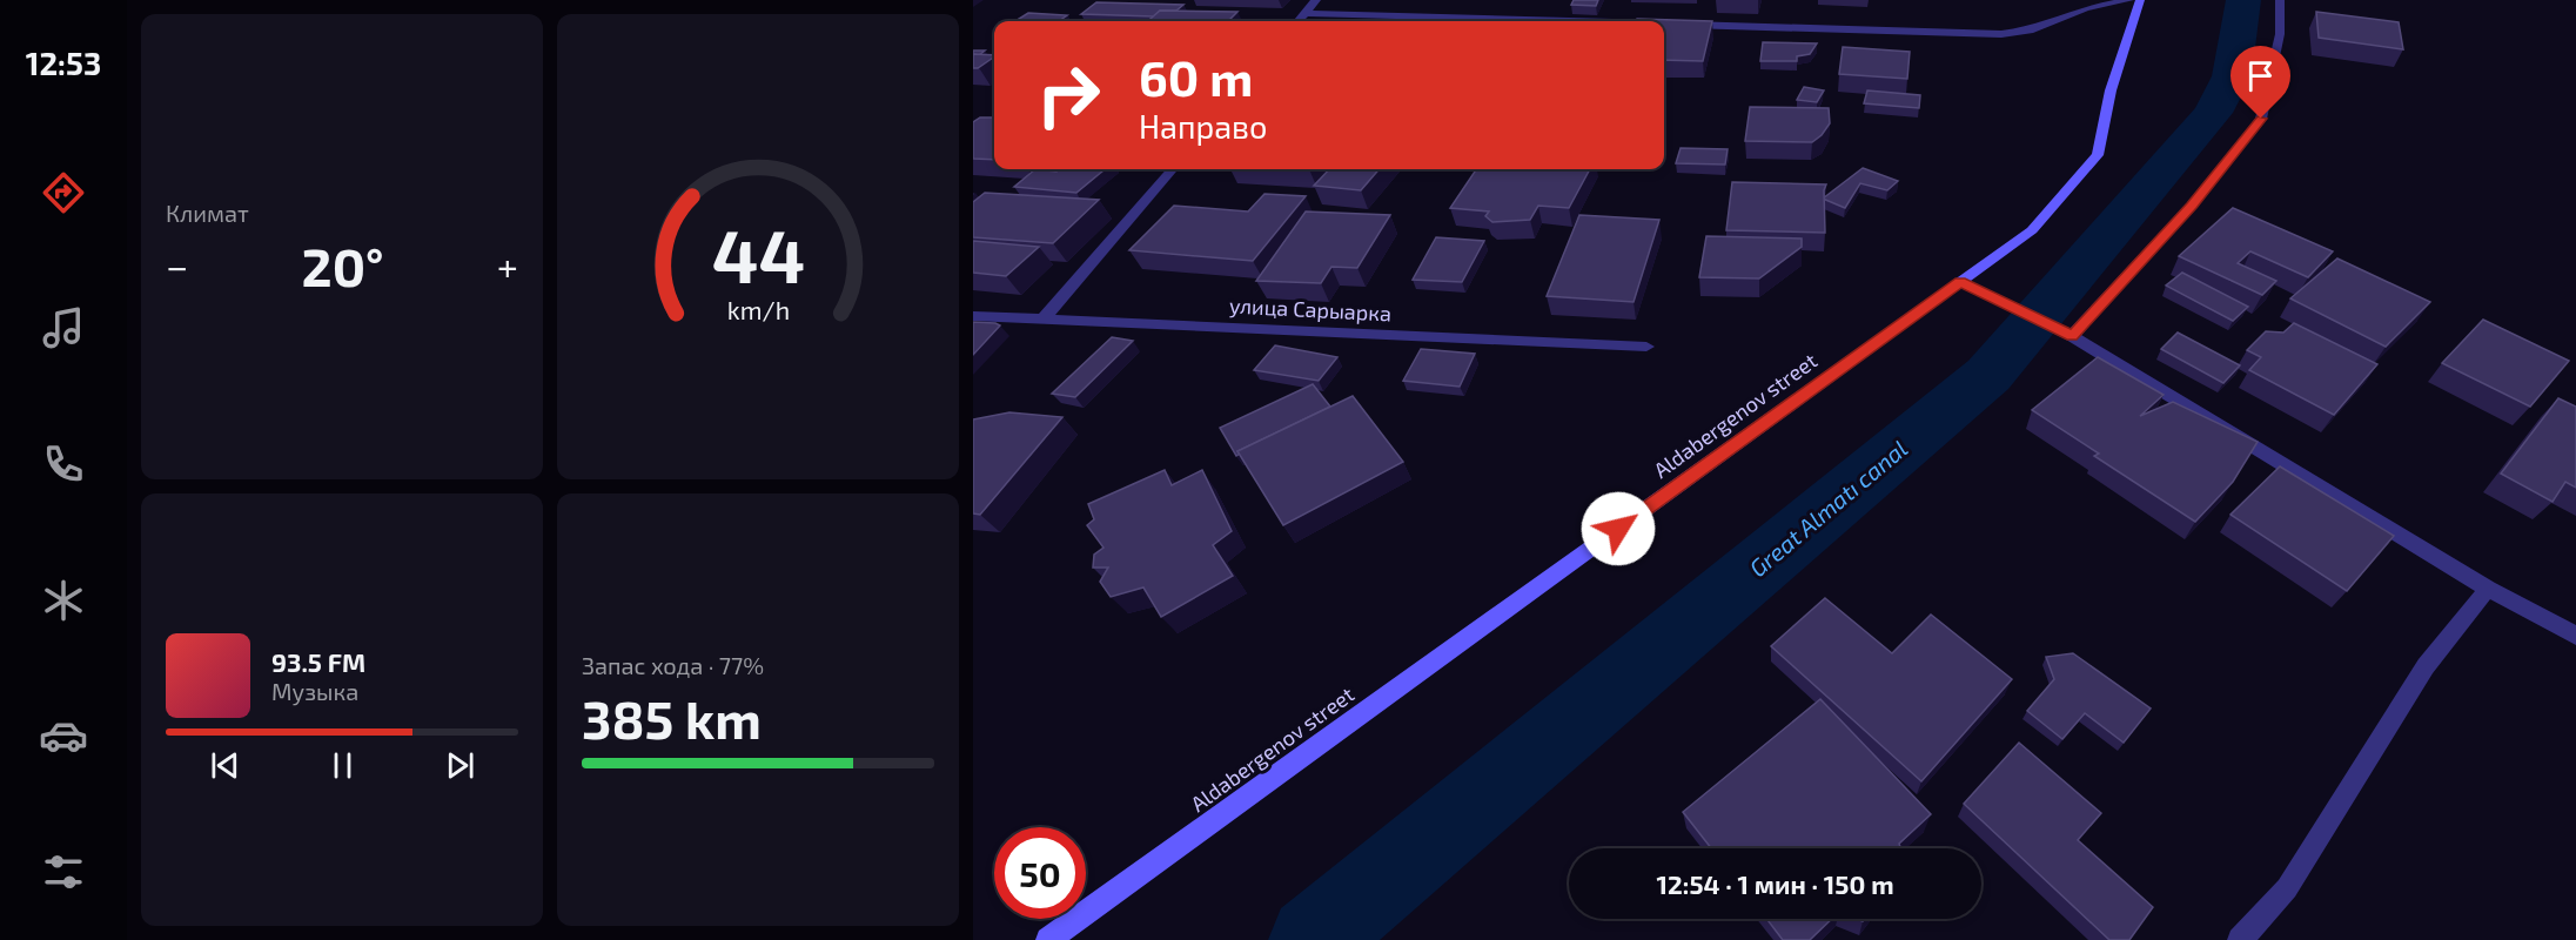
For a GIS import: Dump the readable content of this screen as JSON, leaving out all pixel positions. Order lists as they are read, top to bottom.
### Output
{
  "streets": {
    "main road": ["Aldabergenov street"],
    "street": ["улица Сарыарка"]
  },
  "water": ["Great Almatı canal"],
  "page": {
    "tabs": "12:53",
    "tile": [
      "Климат",
      ["Запас хода · 77%", "385 km"]
    ],
    "turn": ["60 m", "Направо"],
    "heat": ["−", "20°", "+"],
    "song": ["93.5 FM", "Музыка"],
    "limit": "50",
    "trip": "12:54 · 1 мин · 150 m",
    "gauge": ["44", "km/h"]
  }
}
